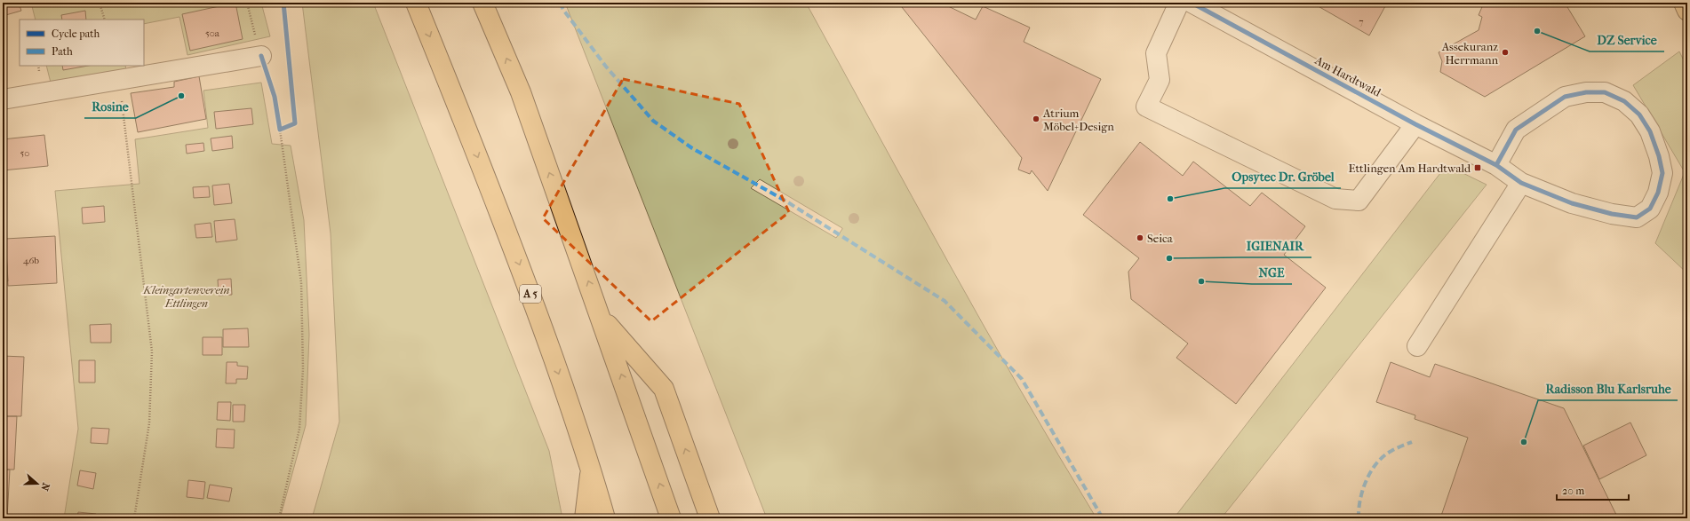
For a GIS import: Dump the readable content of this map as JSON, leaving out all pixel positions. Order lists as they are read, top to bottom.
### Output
{
  "streets": {
    "highway": ["A 5"],
    "street": ["Am Hardtwald"]
  },
  "parks": ["Kleingartenverein Ettlingen"],
  "places": {
    "other": [
      "DZ Service",
      "Assekuranz Herrmann",
      "Rosine",
      "Atrium Möbel+Design",
      "Opsytec Dr. Gröbel",
      "Seica",
      "IGIENAIR",
      "NGE",
      "Radisson Blu Karlsruhe"
    ],
    "transit": ["Ettlingen Am Hardtwald"]
  },
  "house_numbers": [
    "7",
    "50a",
    "50",
    "46b"
  ],
  "legend": ["Cycle path", "Path"],
  "scale_bar": "20 m",
  "north": "right"
}
